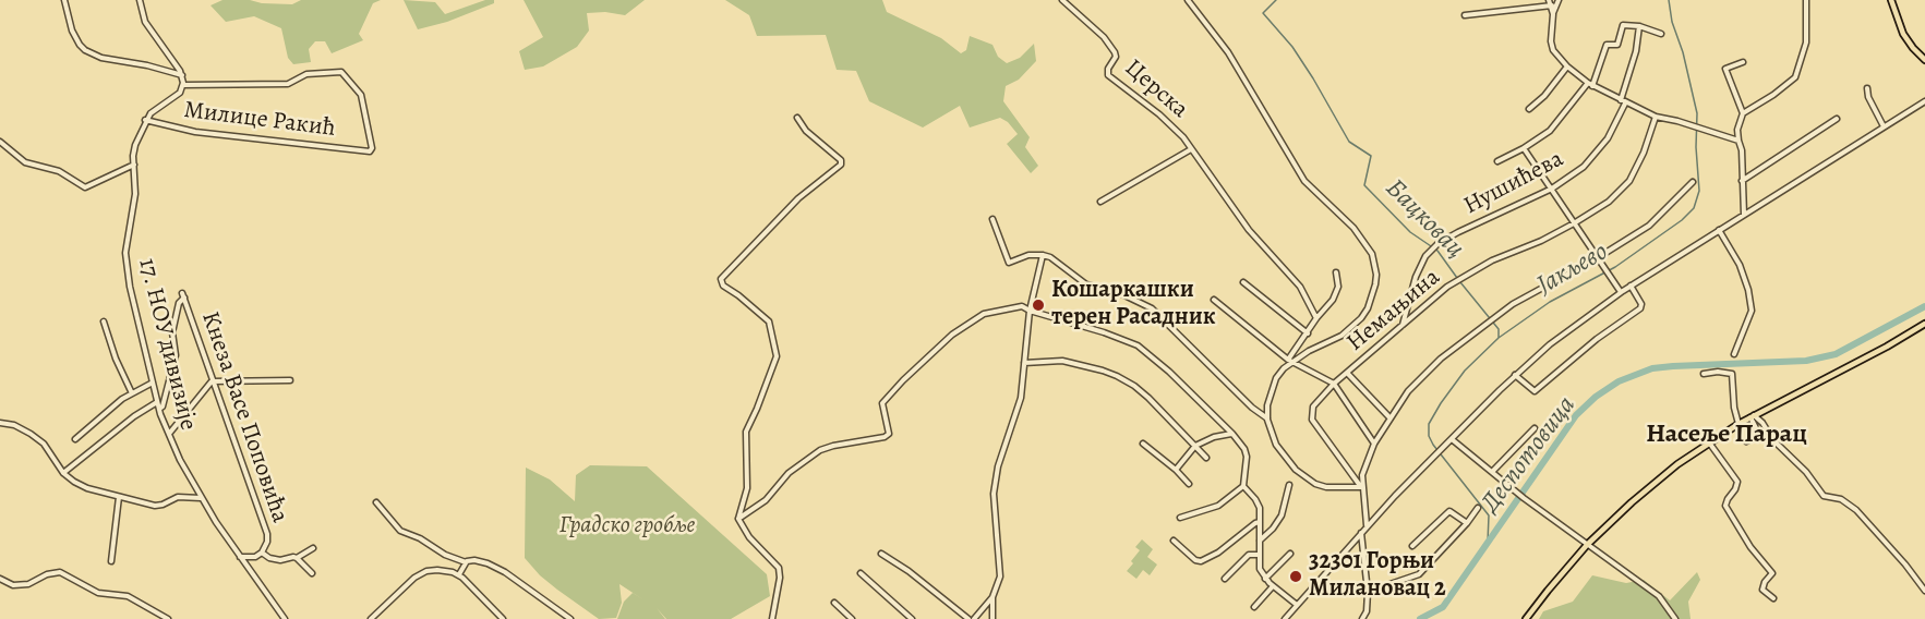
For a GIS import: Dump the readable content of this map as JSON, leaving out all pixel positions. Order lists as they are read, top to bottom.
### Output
{
  "streets": {
    "street": [
      "Церска",
      "Милице Ракић",
      "Нушићева",
      "Немањина",
      "17. НОУ дивизије",
      "Кнеза Васе Поповића"
    ]
  },
  "crossings": [
    ["Милице Ракић", "17. НОУ дивизије"],
    ["Нушићева", "Немањина"],
    ["17. НОУ дивизије", "Кнеза Васе Поповића"]
  ],
  "districts": ["Насеље Парац"],
  "water": ["Бацковац", "Јакљево", "Деспотовица"],
  "parks": ["Градско гробље"],
  "places": ["Кошаркашки терен Расадник", "32301 Горњи Милановац 2"]
}
